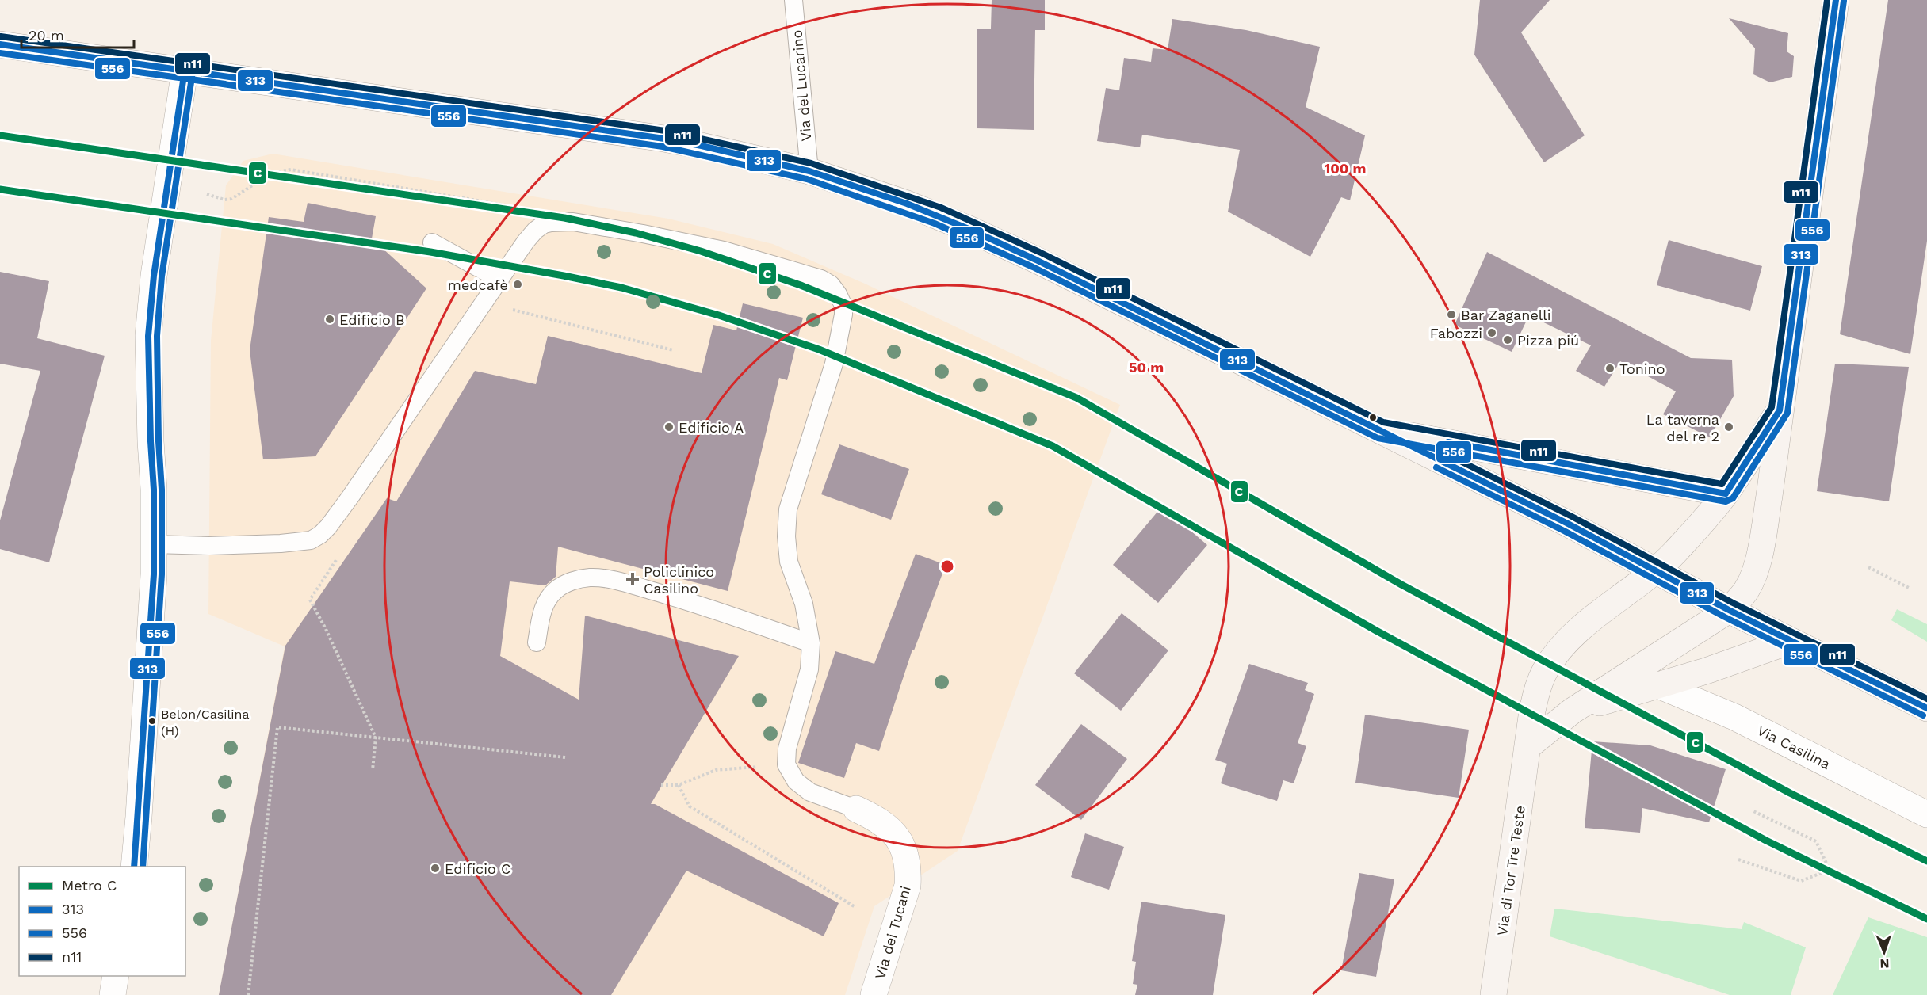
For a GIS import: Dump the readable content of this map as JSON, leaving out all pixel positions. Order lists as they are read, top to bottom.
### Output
{
  "streets": {
    "street": ["Via Casilina", "Via di Tor Tre Teste", "Via dei Tucani"],
    "lane": ["Via del Lucarino"]
  },
  "places": {
    "other": [
      "medcafè",
      "Bar Zaganelli",
      "Edificio B",
      "Fabozzi",
      "Pizza piú",
      "Tonino",
      "Edificio A",
      "La taverna del re 2",
      "Belon/Casilina (H)",
      "Edificio C"
    ],
    "health": ["Policlinico Casilino"]
  },
  "lines": [
    "transit line 313",
    "transit line n11",
    "transit line 556",
    "metro line C"
  ],
  "legend": [
    "Metro C",
    "313",
    "556",
    "n11"
  ],
  "scale_bar": "20 m",
  "north": "bottom",
  "rings": ["100 m", "50 m"]
}
